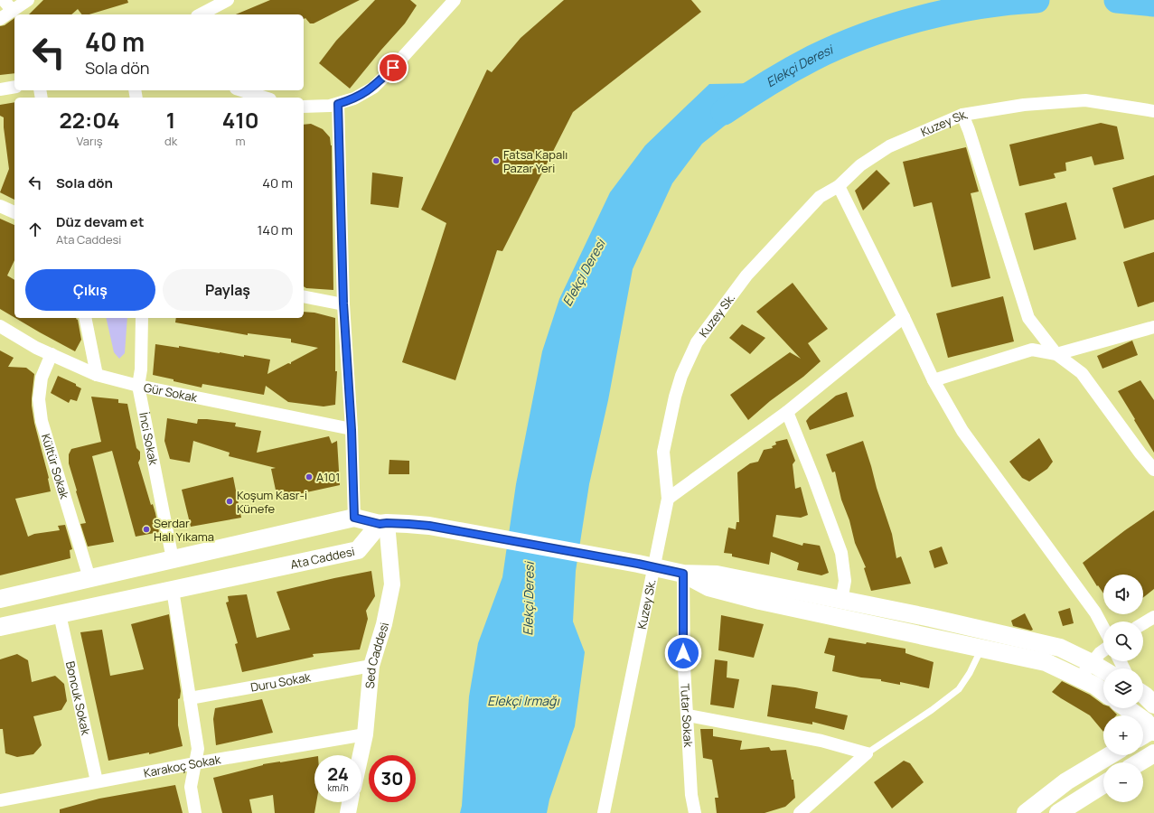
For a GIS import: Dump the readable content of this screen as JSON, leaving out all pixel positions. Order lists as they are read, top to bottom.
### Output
{
  "streets": {
    "main road": ["Ata Caddesi"],
    "street": [
      "Kuzey Sk.",
      "Gür Sokak",
      "İnci Sokak",
      "Kültür Sokak",
      "Sed Caddesi",
      "Duru Sokak",
      "Boncuk Sokak",
      "Tutar Sokak",
      "Karakoç Sokak"
    ]
  },
  "crossings": [
    ["Gür Sokak", "İnci Sokak"],
    ["Gür Sokak", "Kültür Sokak"],
    ["Ata Caddesi", "Sed Caddesi"],
    ["Ata Caddesi", "Boncuk Sokak"],
    ["Sed Caddesi", "Duru Sokak"],
    ["Sed Caddesi", "Karakoç Sokak"],
    ["Boncuk Sokak", "Karakoç Sokak"]
  ],
  "water": ["Elekçi Deresi", "Elekçi Irmağı"],
  "places": [
    "Fatsa Kapalı Pazar Yeri",
    "A101",
    "Koşum Kasr-i Künefe",
    "Serdar Halı Yıkama"
  ],
  "page": {
    "turn": ["40 m", "Sola dön"],
    "eta": [
      "22:04",
      "Varış",
      "1",
      "dk",
      "410",
      "m"
    ],
    "list": [
      {
        "name": "Sola dön",
        "value": "40 m"
      },
      {
        "name": "Düz devam et",
        "note": "Ata Caddesi",
        "value": "140 m"
      }
    ],
    "buttons": ["Çıkış", "Paylaş"],
    "map_buttons": ["+", "−"],
    "speed": "24 km/h",
    "limit": "30"
  }
}
